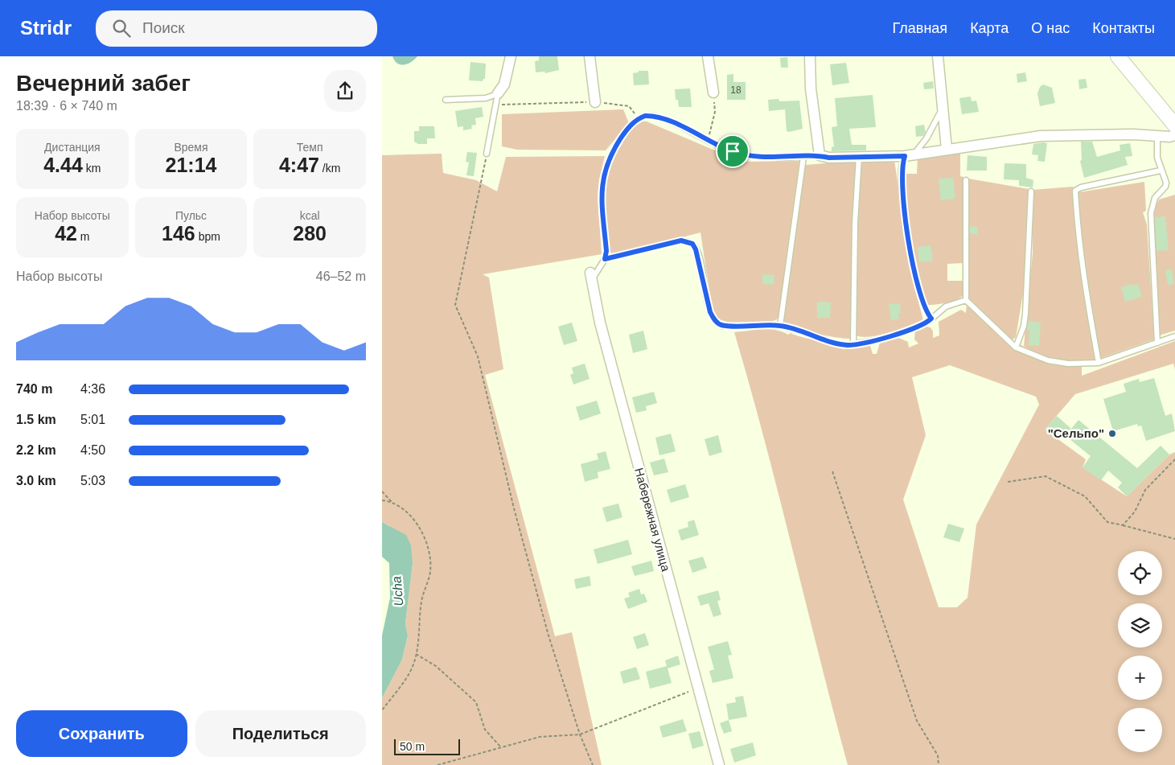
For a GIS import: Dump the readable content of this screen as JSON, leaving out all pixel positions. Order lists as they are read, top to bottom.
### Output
{
  "streets": {
    "street": ["Набережная улица"]
  },
  "water": ["Ucha"],
  "places": ["\"Сельпо\""],
  "house_numbers": ["18"],
  "scale_bar": "50 m",
  "page": {
    "header": "Stridr",
    "search": "Поиск",
    "nav": [
      "Главная",
      "Карта",
      "О нас",
      "Контакты"
    ],
    "heading": ["Вечерний забег", "18:39 · 6 × 740 m"],
    "stats": [
      ["Дистанция", "4.44 km"],
      ["Время", "21:14"],
      ["Темп", "4:47 /km"],
      ["Набор высоты", "42 m"],
      ["Пульс", "146 bpm"],
      ["kcal", "280"]
    ],
    "chart": ["Набор высоты", "46–52 m"],
    "list": [
      {
        "name": "740 m",
        "note": "4:36"
      },
      {
        "name": "1.5 km",
        "note": "5:01"
      },
      {
        "name": "2.2 km",
        "note": "4:50"
      },
      {
        "name": "3.0 km",
        "note": "5:03"
      }
    ],
    "map_buttons": ["+", "−"],
    "buttons": ["Сохранить", "Поделиться"],
    "scale": "50 m"
  }
}
